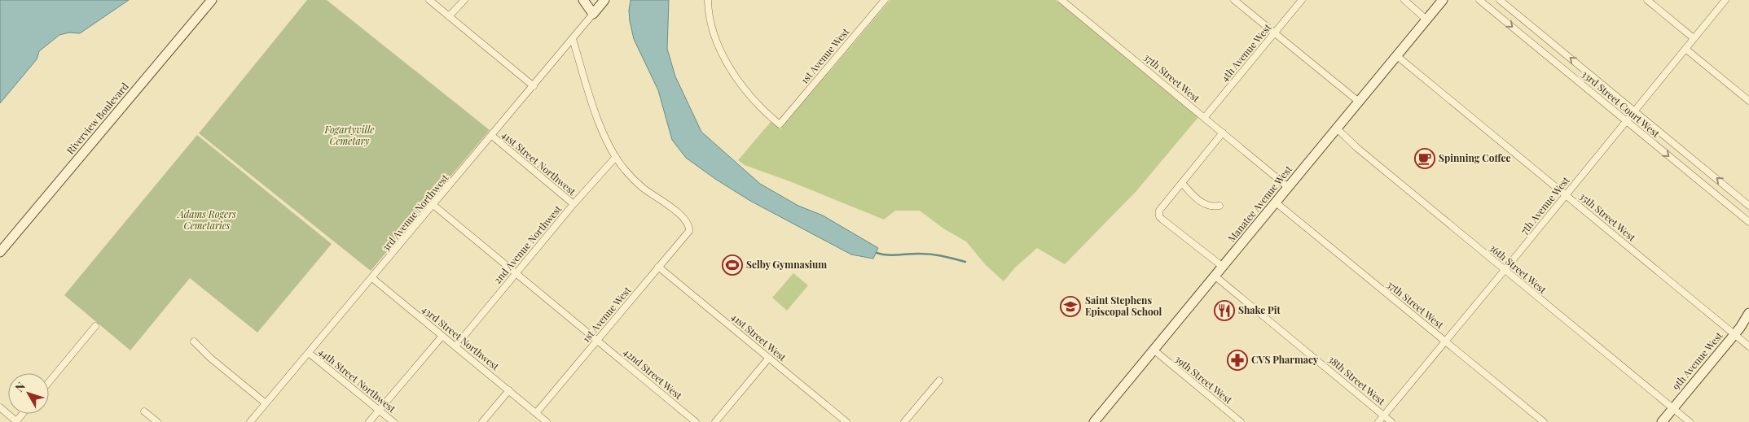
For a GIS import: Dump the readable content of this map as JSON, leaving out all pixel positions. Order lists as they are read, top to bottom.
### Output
{
  "streets": {
    "main road": ["Riverview Boulevard", "Manatee Avenue West", "9th Avenue West"],
    "street": [
      "4th Avenue West",
      "1st Avenue West",
      "37th Street West",
      "33rd Street Court West",
      "41st Street Northwest",
      "7th Avenue West",
      "3rd Avenue Northwest",
      "35th Street West",
      "2nd Avenue Northwest",
      "36th Street West",
      "41st Street West",
      "43rd Street Northwest",
      "42nd Street West",
      "39th Street West",
      "44th Street Northwest",
      "38th Street West"
    ]
  },
  "crossings": [
    ["4th Avenue West", "37th Street West"],
    ["1st Avenue West", "2nd Avenue Northwest"],
    ["1st Avenue West", "41st Street West"],
    ["1st Avenue West", "43rd Street Northwest"],
    ["1st Avenue West", "42nd Street West"],
    ["37th Street West", "Manatee Avenue West"],
    ["37th Street West", "7th Avenue West"],
    ["33rd Street Court West", "7th Avenue West"],
    ["41st Street Northwest", "3rd Avenue Northwest"],
    ["41st Street Northwest", "2nd Avenue Northwest"],
    ["Manatee Avenue West", "35th Street West"],
    ["Manatee Avenue West", "36th Street West"],
    ["Manatee Avenue West", "39th Street West"],
    ["Manatee Avenue West", "38th Street West"],
    ["7th Avenue West", "35th Street West"],
    ["7th Avenue West", "36th Street West"],
    ["7th Avenue West", "38th Street West"],
    ["3rd Avenue Northwest", "43rd Street Northwest"],
    ["3rd Avenue Northwest", "42nd Street West"],
    ["3rd Avenue Northwest", "44th Street Northwest"],
    ["35th Street West", "9th Avenue West"],
    ["2nd Avenue Northwest", "43rd Street Northwest"],
    ["2nd Avenue Northwest", "42nd Street West"],
    ["36th Street West", "9th Avenue West"]
  ],
  "parks": ["Fogartyville Cemetary", "Adams Rogers Cemetaries"],
  "places": {
    "cafe": ["Spinning Coffee"],
    "sports": ["Selby Gymnasium"],
    "school or university": ["Saint Stephens Episcopal School"],
    "restaurant": ["Shake Pit"],
    "pharmacy": ["CVS Pharmacy"]
  },
  "north": "top left"
}
